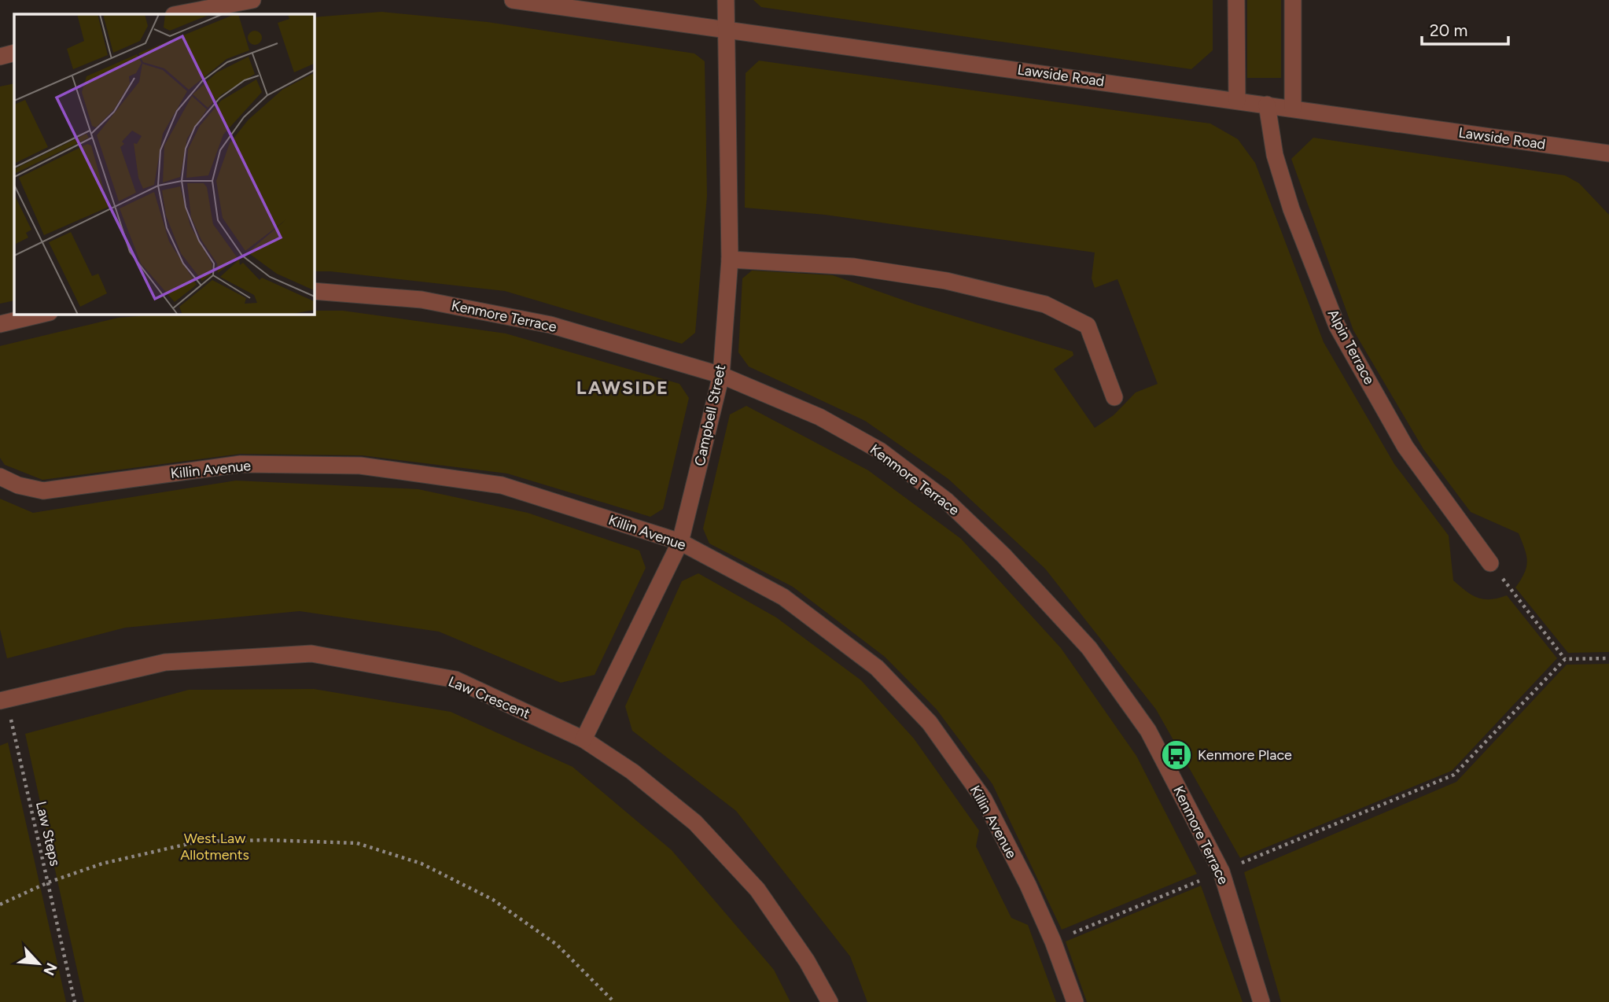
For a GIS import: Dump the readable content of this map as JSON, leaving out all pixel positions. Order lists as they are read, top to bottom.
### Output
{
  "streets": {
    "street": [
      "Lawside Road",
      "Kenmore Terrace",
      "Alpin Terrace",
      "Campbell Street",
      "Killin Avenue",
      "Law Crescent"
    ],
    "path": ["Law Steps"]
  },
  "crossings": [
    ["Lawside Road", "Alpin Terrace"],
    ["Lawside Road", "Campbell Street"],
    ["Kenmore Terrace", "Campbell Street"],
    ["Campbell Street", "Killin Avenue"],
    ["Campbell Street", "Law Crescent"],
    ["Law Crescent", "Law Steps"]
  ],
  "districts": ["LAWSIDE"],
  "parks": ["West Law Allotments"],
  "places": {
    "bus stop": ["Kenmore Place"]
  },
  "scale_bar": "20 m",
  "north": "bottom right"
}
